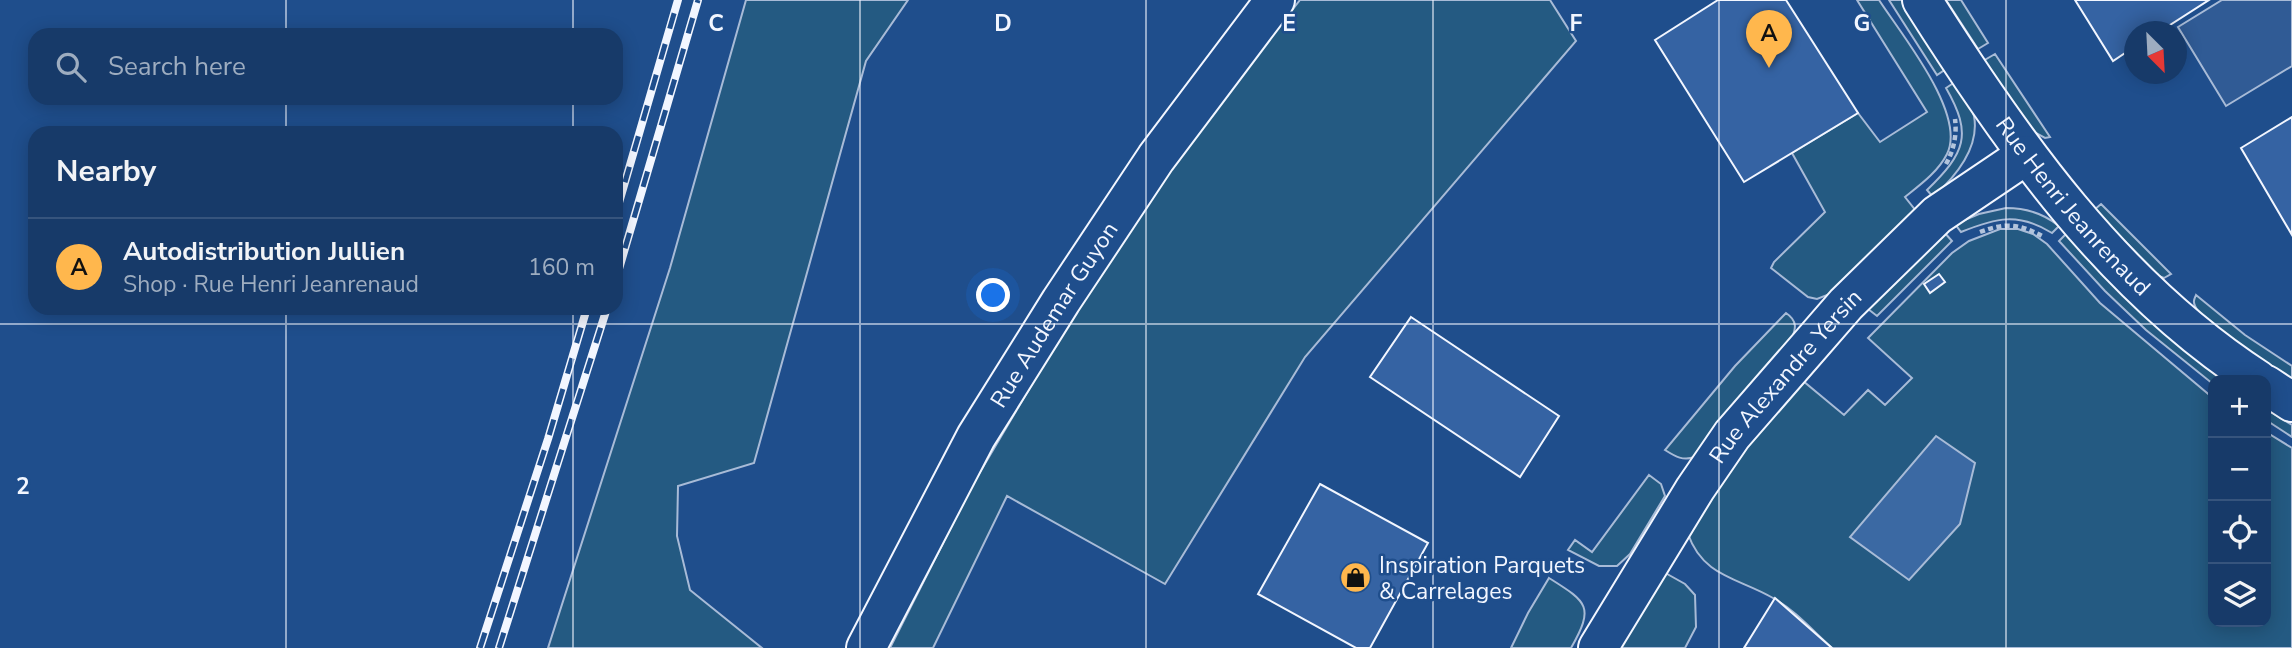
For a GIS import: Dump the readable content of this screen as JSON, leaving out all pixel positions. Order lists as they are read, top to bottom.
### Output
{
  "streets": {
    "street": ["Rue Henri Jeanrenaud", "Rue Audemar Guyon", "Rue Alexandre Yersin"]
  },
  "crossings": [
    ["Rue Henri Jeanrenaud", "Rue Alexandre Yersin"]
  ],
  "places": {
    "shop": ["Inspiration Parquets & Carrelages"]
  },
  "north": "bottom right",
  "page": {
    "pins": "A",
    "search": "Search here",
    "heading": "Nearby",
    "list": [
      {
        "mark": "A",
        "name": "Autodistribution Jullien",
        "note": "Shop · Rue Henri Jeanrenaud",
        "value": "160 m"
      }
    ],
    "map_buttons": ["+", "−"]
  },
  "grid": {
    "columns": [
      "C",
      "D",
      "E",
      "F",
      "G"
    ],
    "rows": ["2"]
  }
}
